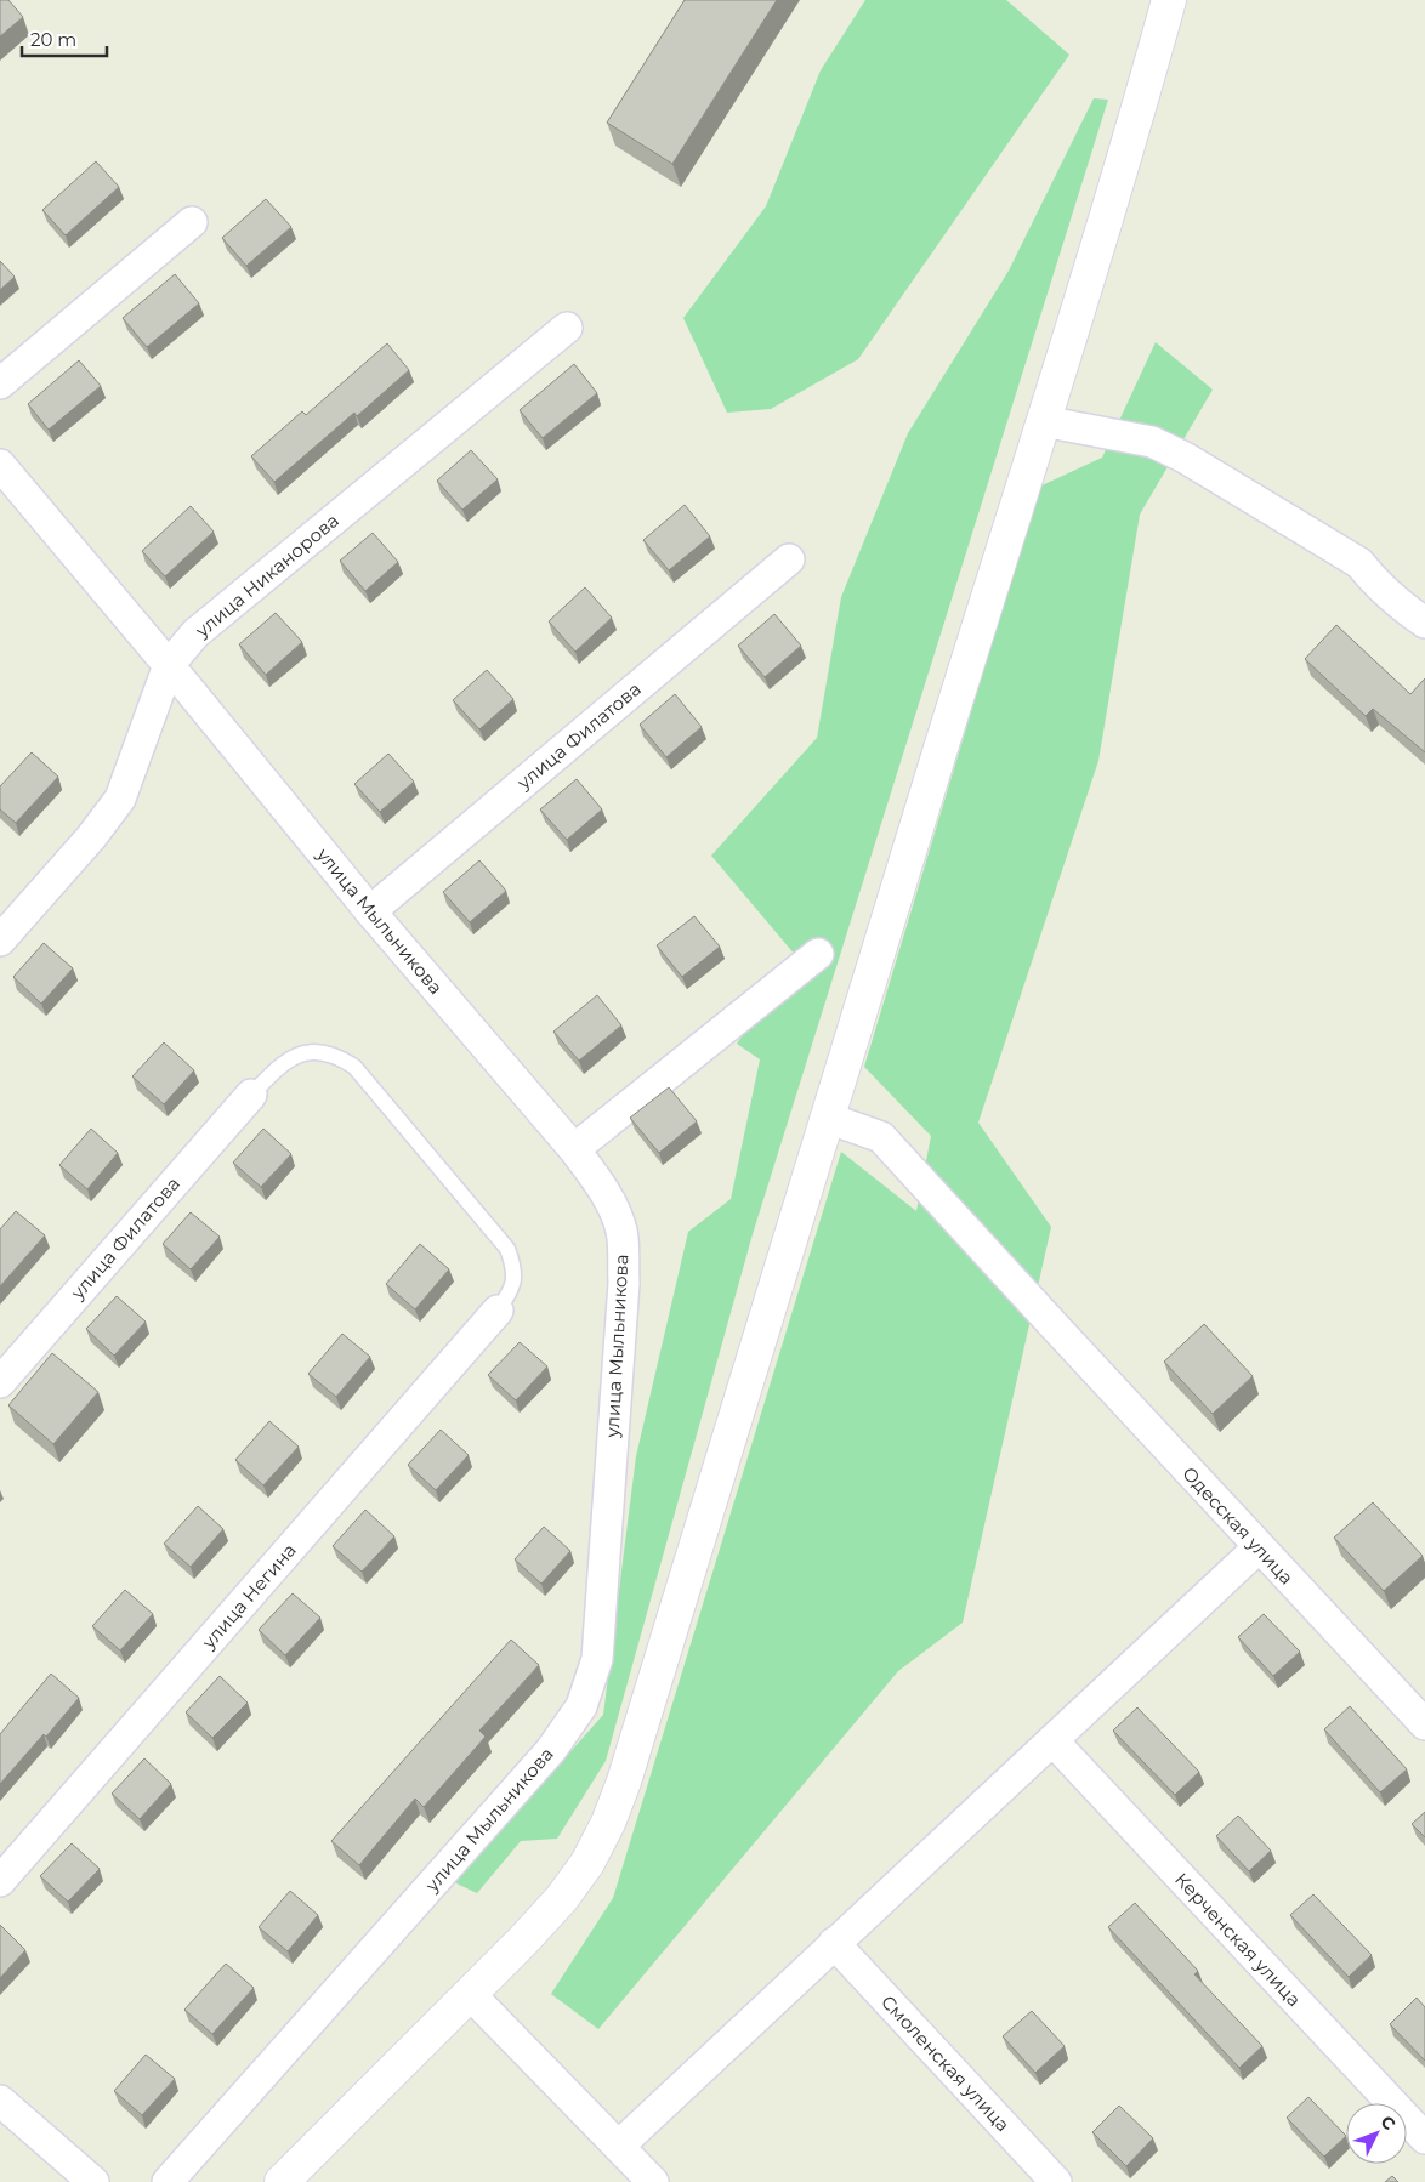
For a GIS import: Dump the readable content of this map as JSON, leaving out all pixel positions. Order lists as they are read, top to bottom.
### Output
{
  "streets": {
    "street": [
      "улица Никанорова",
      "улица Филатова",
      "улица Мыльникова",
      "Одесская улица",
      "улица Негина",
      "Керченская улица",
      "Смоленская улица"
    ]
  },
  "crossings": [
    ["улица Никанорова", "улица Мыльникова"],
    ["улица Филатова", "улица Мыльникова"]
  ],
  "scale_bar": "20 m",
  "north": "top right"
}
